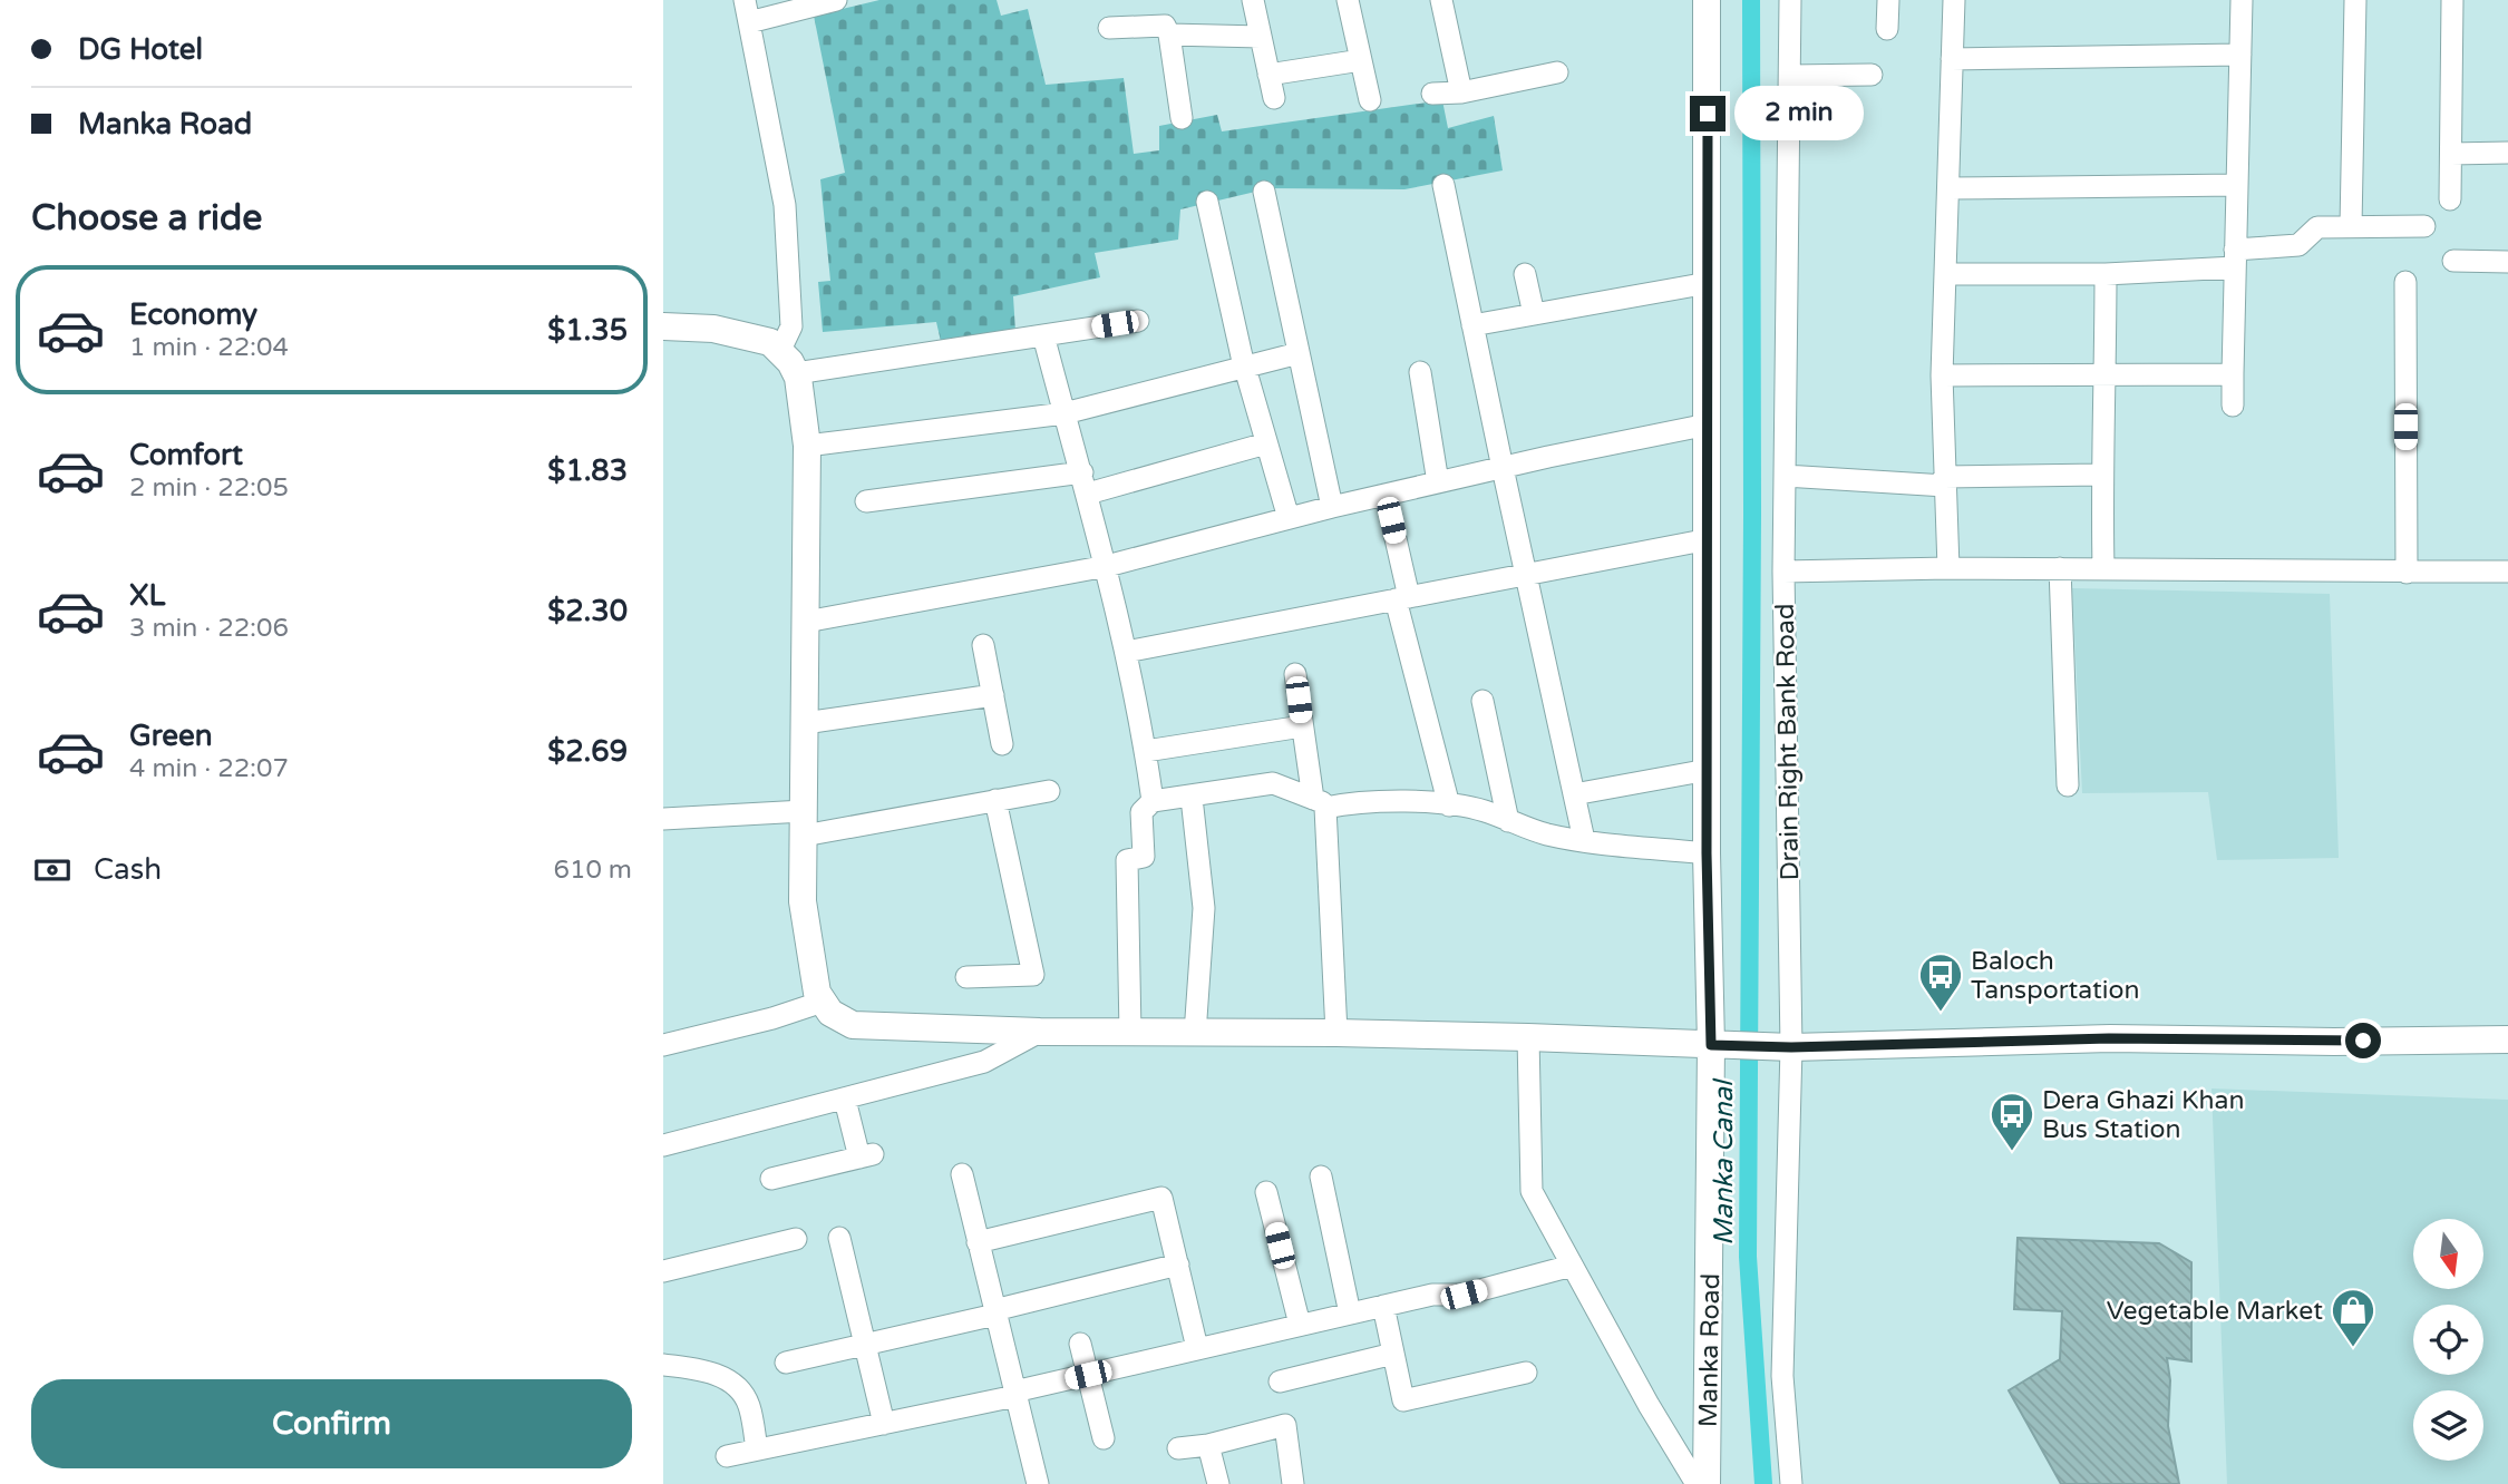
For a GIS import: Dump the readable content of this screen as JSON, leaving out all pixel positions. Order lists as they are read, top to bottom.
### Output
{
  "streets": {
    "main road": ["Manka Road"],
    "street": ["Drain Right Bank Road"]
  },
  "water": ["Manka Canal"],
  "places": {
    "bus stop": ["Baloch Tansportation", "Dera Ghazi Khan Bus Station"],
    "shop": ["Vegetable Market"]
  },
  "north": "bottom",
  "page": {
    "banner": ["DG Hotel", "Manka Road"],
    "bubble": "2 min",
    "heading": "Choose a ride",
    "list": [
      {
        "name": "Economy",
        "note": "1 min · 22:04",
        "value": "$1.35"
      },
      {
        "name": "Comfort",
        "note": "2 min · 22:05",
        "value": "$1.83"
      },
      {
        "name": "XL",
        "note": "3 min · 22:06",
        "value": "$2.30"
      },
      {
        "name": "Green",
        "note": "4 min · 22:07",
        "value": "$2.69"
      }
    ],
    "pay": ["Cash", "610 m"],
    "buttons": "Confirm"
  }
}
